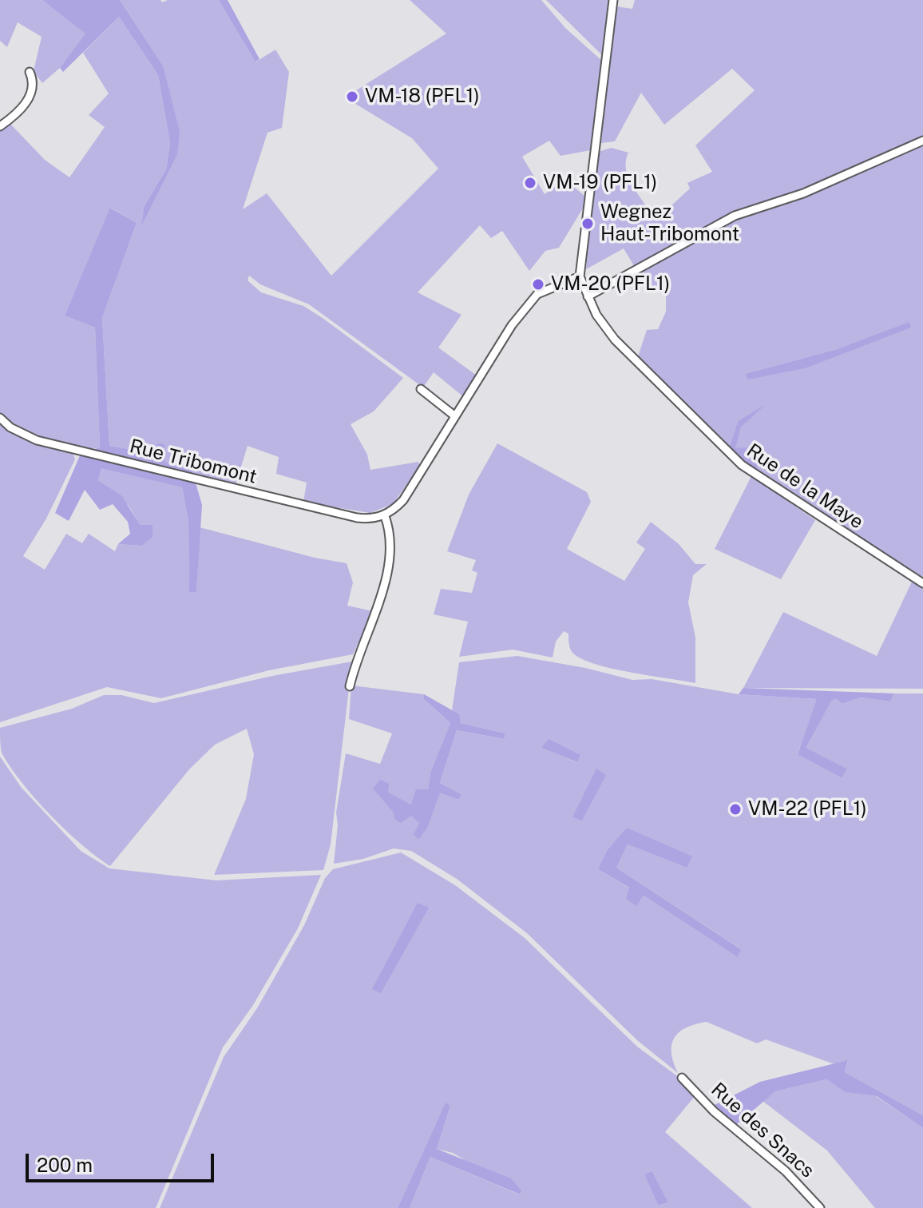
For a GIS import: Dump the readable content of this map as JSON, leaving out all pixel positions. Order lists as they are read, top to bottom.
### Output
{
  "streets": {
    "street": ["Rue Tribomont", "Rue de la Maye", "Rue des Snacs"]
  },
  "places": [
    "VM-18 (PFL1)",
    "VM-19 (PFL1)",
    "Wegnez Haut-Tribomont",
    "VM-20 (PFL1)",
    "VM-22 (PFL1)"
  ],
  "scale_bar": "200 m"
}
